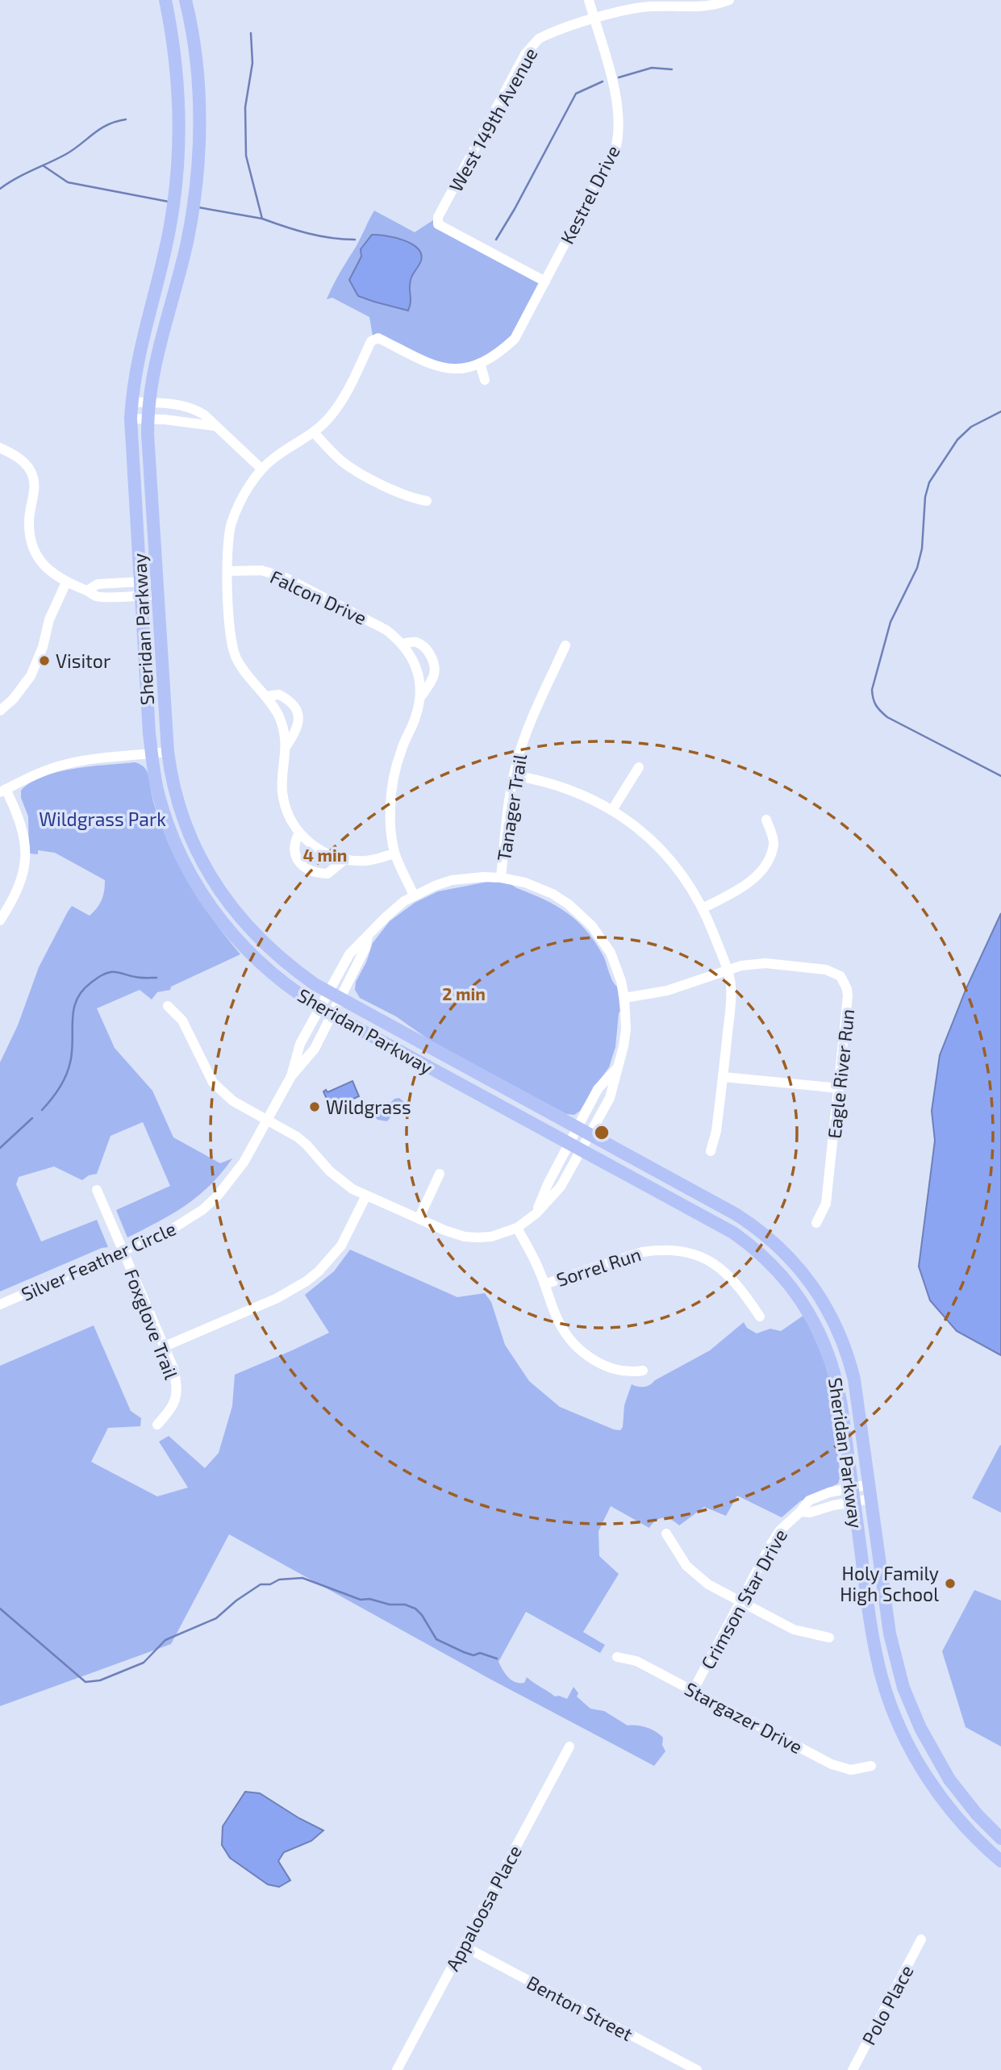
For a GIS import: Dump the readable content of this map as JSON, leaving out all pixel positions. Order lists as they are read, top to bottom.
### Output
{
  "streets": {
    "main road": ["Sheridan Parkway"],
    "street": [
      "West 149th Avenue",
      "Kestrel Drive",
      "Falcon Drive",
      "Tanager Trail",
      "Eagle River Run",
      "Silver Feather Circle",
      "Sorrel Run",
      "Foxglove Trail",
      "Crimson Star Drive",
      "Stargazer Drive",
      "Appaloosa Place",
      "Polo Place",
      "Benton Street"
    ]
  },
  "crossings": [
    ["West 149th Avenue", "Kestrel Drive"],
    ["Sheridan Parkway", "Silver Feather Circle"],
    ["Sheridan Parkway", "Crimson Star Drive"],
    ["Silver Feather Circle", "Foxglove Trail"],
    ["Crimson Star Drive", "Stargazer Drive"],
    ["Appaloosa Place", "Benton Street"]
  ],
  "parks": ["Wildgrass Park"],
  "places": ["Visitor", "Wildgrass", "Holy Family High School"],
  "rings": ["4 min", "2 min"]
}
